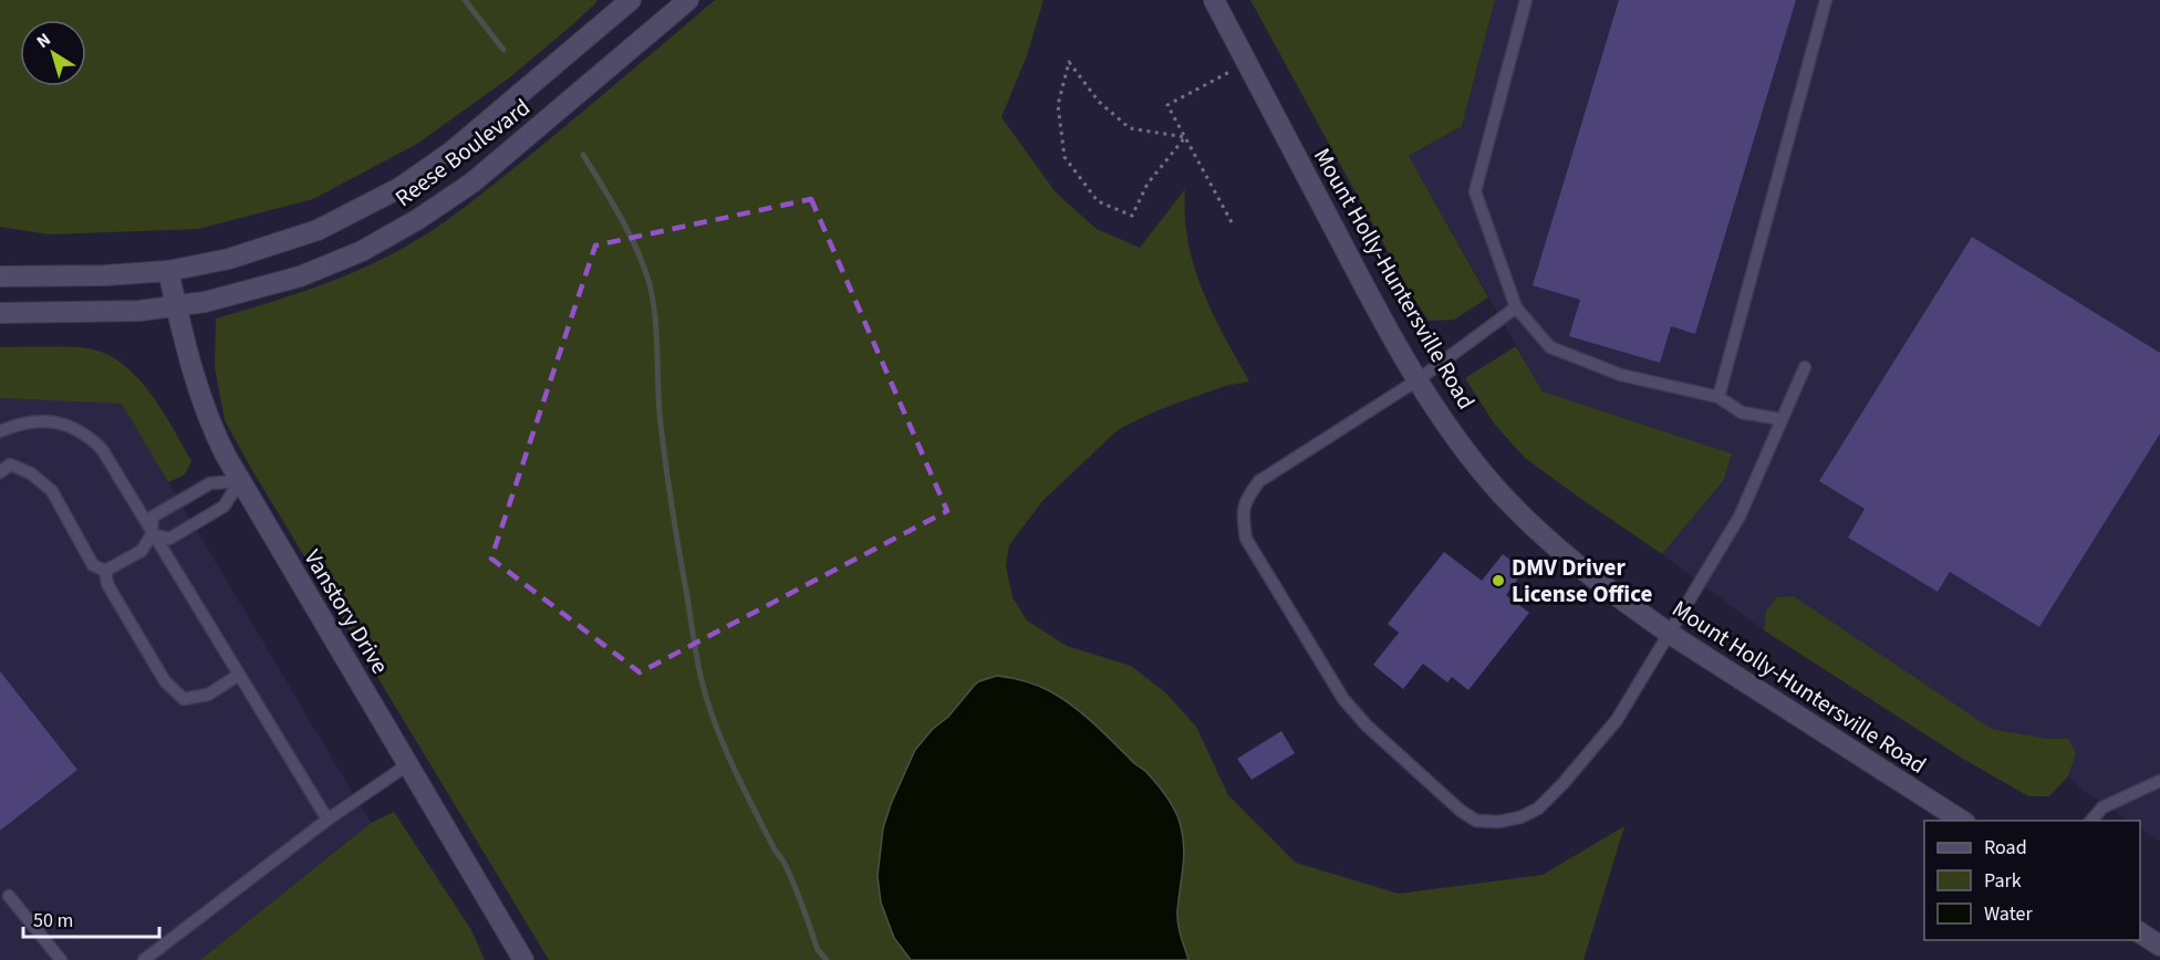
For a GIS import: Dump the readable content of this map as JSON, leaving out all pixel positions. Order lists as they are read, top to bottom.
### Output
{
  "streets": {
    "street": ["Reese Boulevard", "Mount Holly-Huntersville Road", "Vanstory Drive"]
  },
  "crossings": [
    ["Reese Boulevard", "Vanstory Drive"]
  ],
  "places": ["DMV Driver License Office"],
  "legend": ["Road", "Park", "Water"],
  "scale_bar": "50 m",
  "north": "top left"
}
